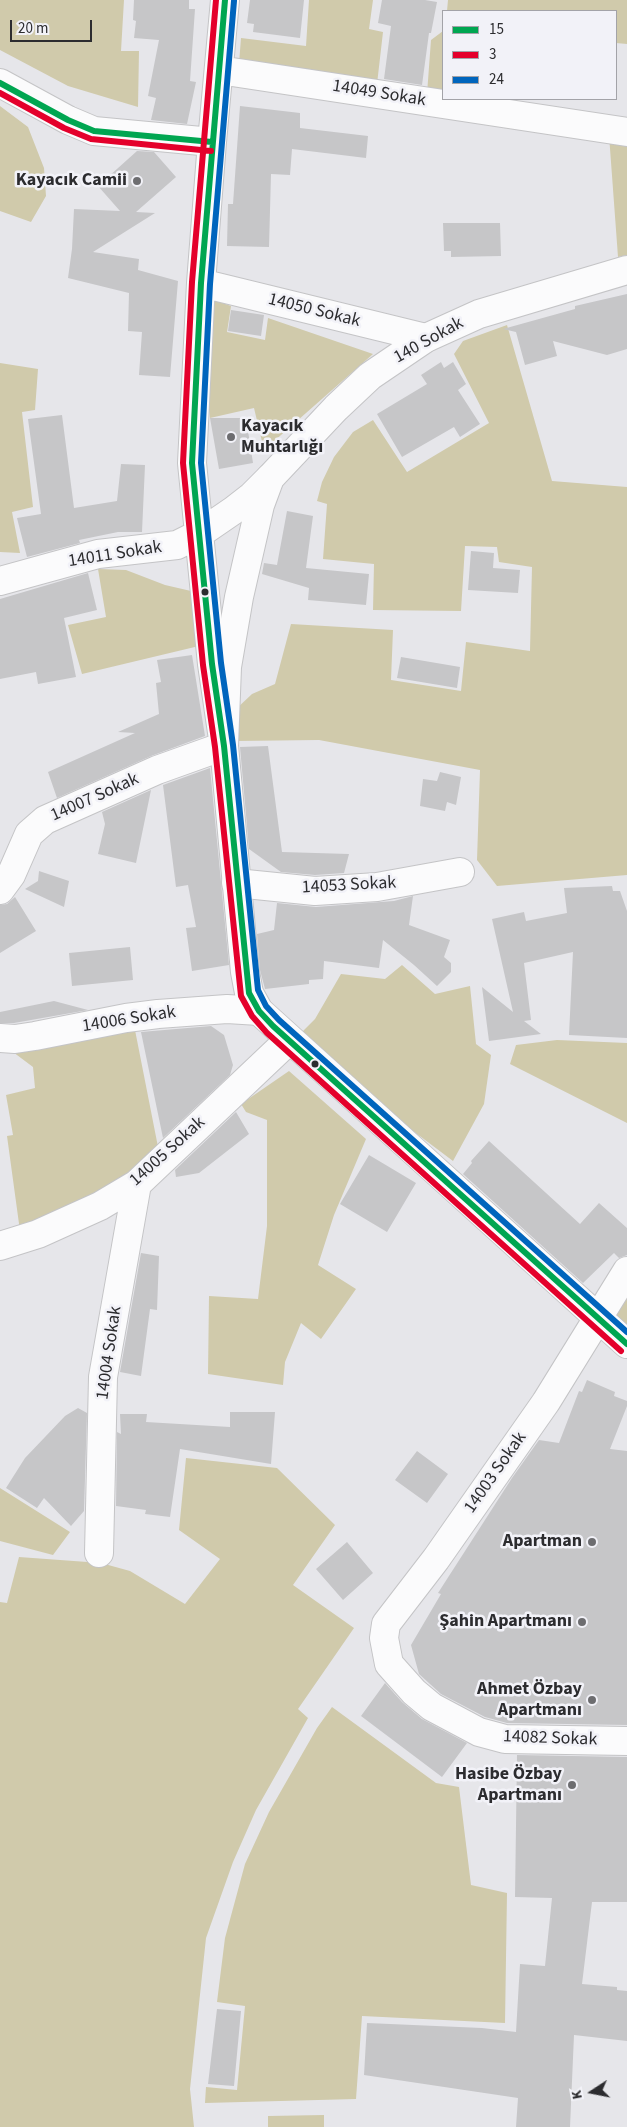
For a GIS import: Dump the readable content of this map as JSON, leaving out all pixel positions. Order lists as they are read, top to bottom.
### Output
{
  "streets": {
    "street": [
      "14049 Sokak",
      "14050 Sokak",
      "140 Sokak",
      "14011 Sokak",
      "14007 Sokak",
      "14053 Sokak",
      "14006 Sokak",
      "14005 Sokak",
      "14004 Sokak",
      "14003 Sokak",
      "14082 Sokak"
    ]
  },
  "crossings": [
    ["14050 Sokak", "140 Sokak"],
    ["140 Sokak", "14011 Sokak"],
    ["140 Sokak", "14007 Sokak"],
    ["14005 Sokak", "14004 Sokak"],
    ["14003 Sokak", "14082 Sokak"]
  ],
  "places": [
    "Kayacık Camii",
    "Kayacık Muhtarlığı",
    "Apartman",
    "Şahin Apartmanı",
    "Ahmet Özbay Apartmanı",
    "Hasibe Özbay Apartmanı"
  ],
  "lines": ["transit line 15", "transit line 3", "transit line 24"],
  "legend": ["15", "3", "24"],
  "scale_bar": "20 m",
  "north": "left"
}
